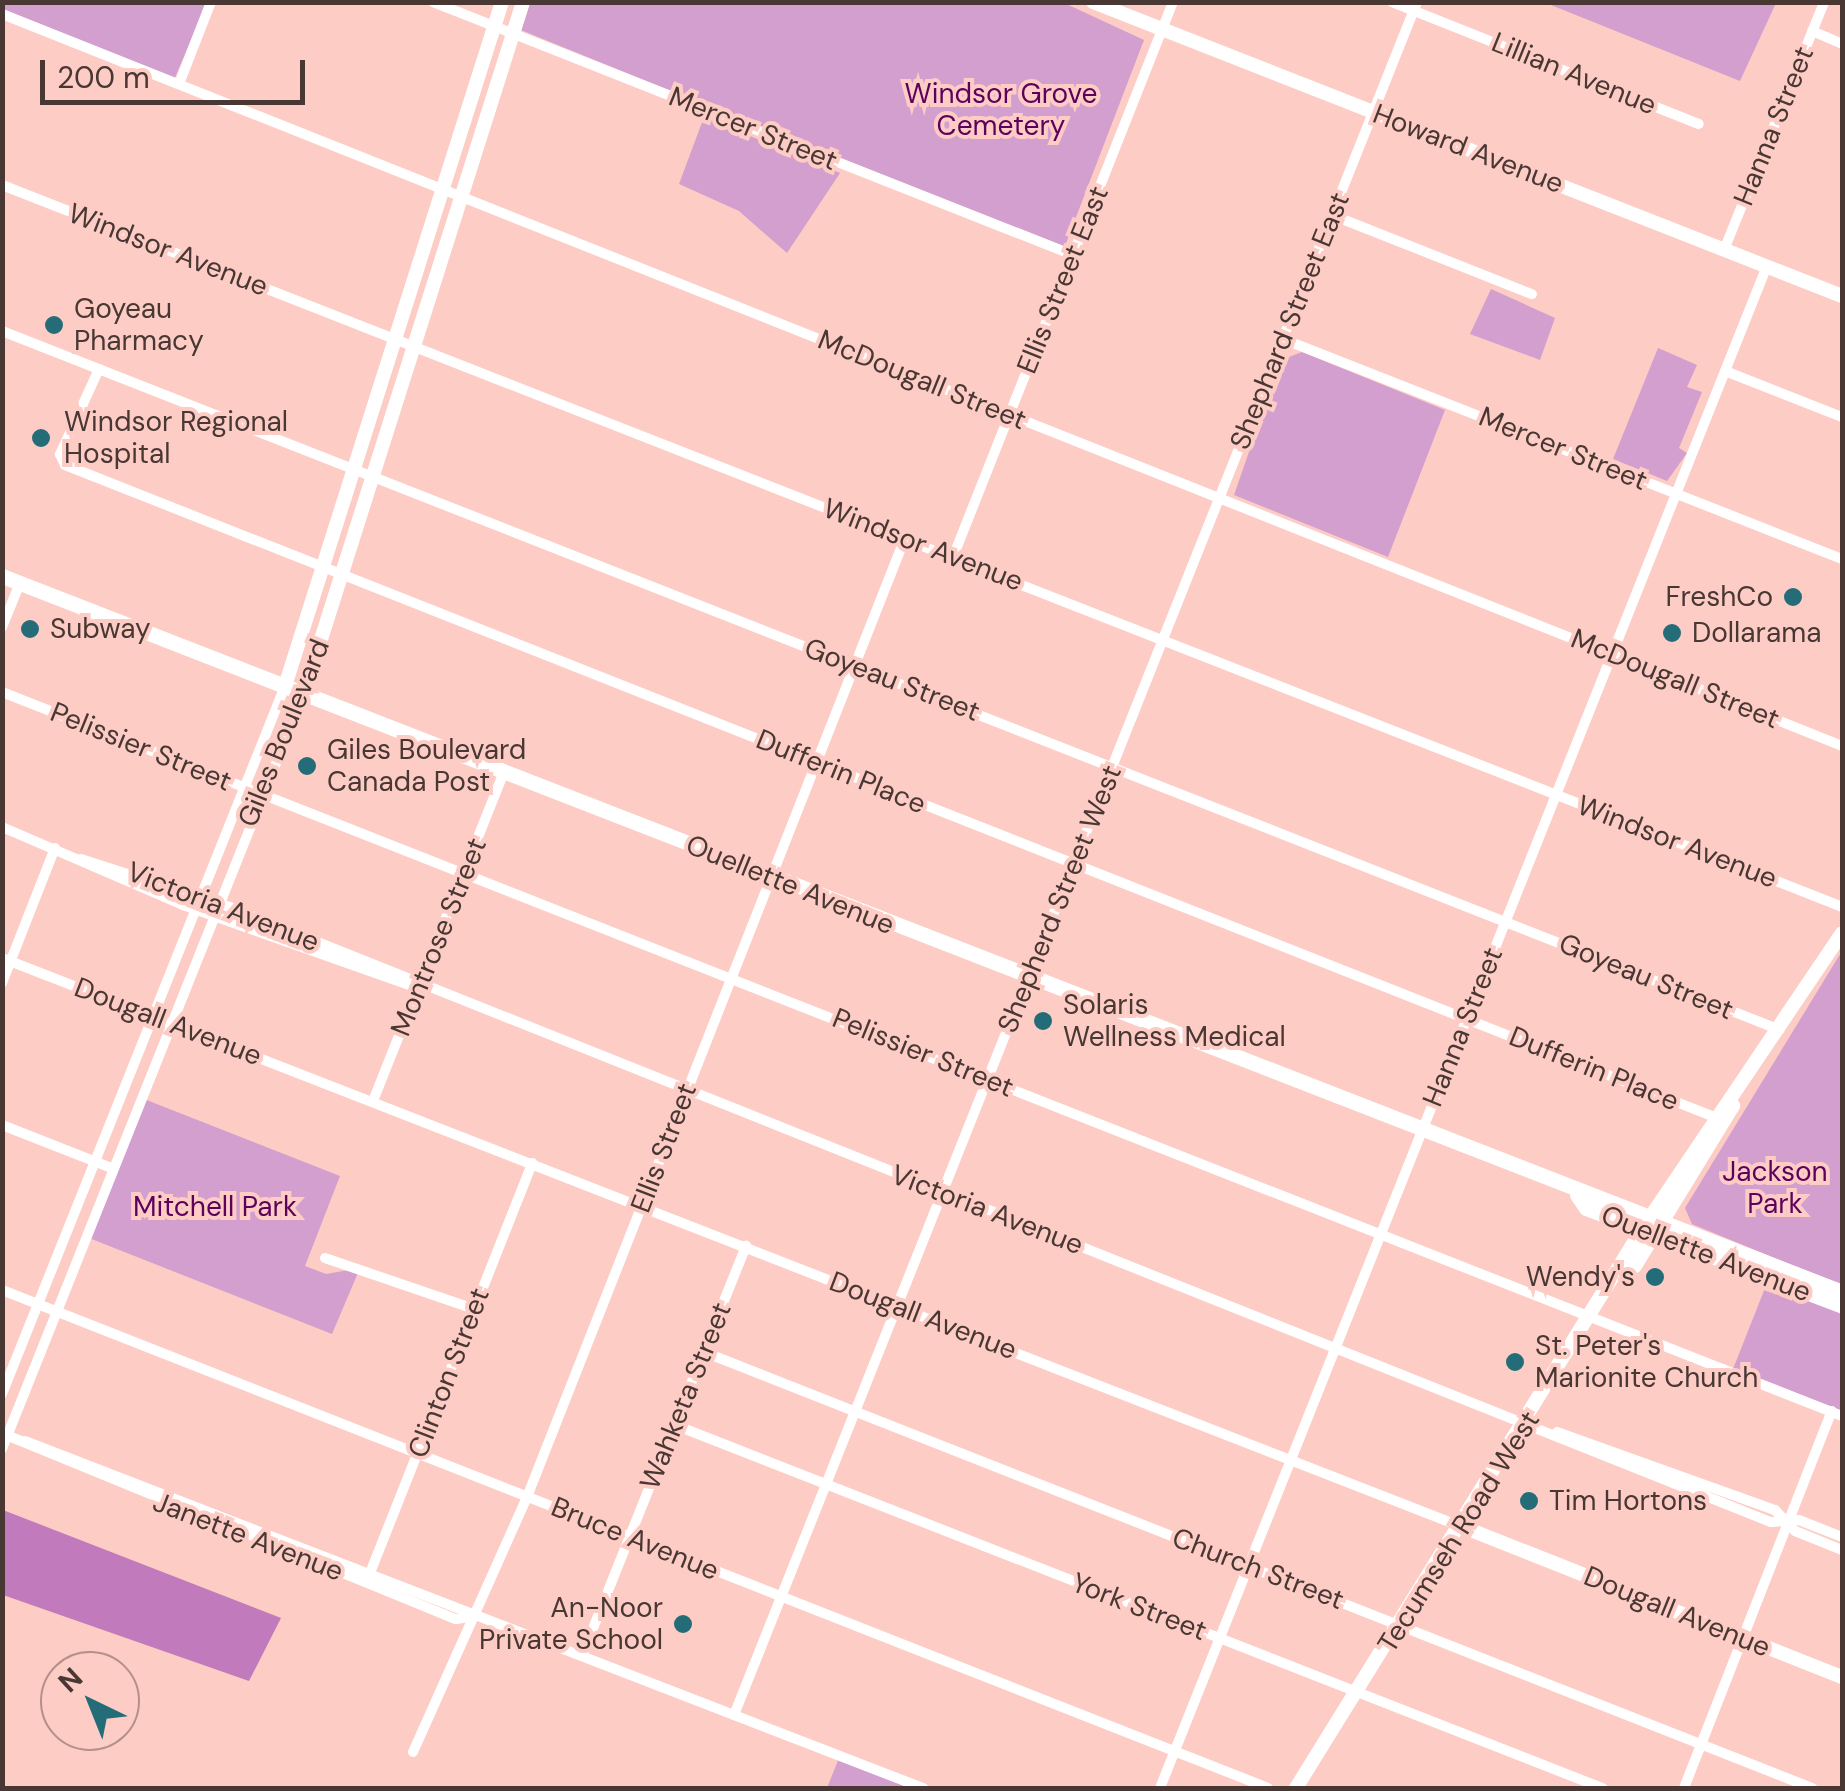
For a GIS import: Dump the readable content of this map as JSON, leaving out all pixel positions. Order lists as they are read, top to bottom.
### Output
{
  "streets": {
    "main road": [
      "Howard Avenue",
      "Giles Boulevard",
      "Ouellette Avenue",
      "Dougall Avenue",
      "Tecumseh Road West"
    ],
    "street": [
      "Lillian Avenue",
      "Hanna Street",
      "Mercer Street",
      "Windsor Avenue",
      "Ellis Street East",
      "Shephard Street East",
      "McDougall Street",
      "Goyeau Street",
      "Pelissier Street",
      "Dufferin Place",
      "Shepherd Street West",
      "Victoria Avenue",
      "Montrose Street",
      "Ellis Street",
      "Clinton Street",
      "Wahketa Street",
      "Janette Avenue",
      "Bruce Avenue",
      "Church Street",
      "York Street"
    ]
  },
  "crossings": [
    ["Lillian Avenue", "Shephard Street East"],
    ["Hanna Street", "Mercer Street"],
    ["Hanna Street", "Howard Avenue"],
    ["Hanna Street", "Windsor Avenue"],
    ["Hanna Street", "McDougall Street"],
    ["Hanna Street", "Goyeau Street"],
    ["Hanna Street", "Pelissier Street"],
    ["Hanna Street", "Dufferin Place"],
    ["Hanna Street", "Ouellette Avenue"],
    ["Hanna Street", "Victoria Avenue"],
    ["Hanna Street", "Dougall Avenue"],
    ["Hanna Street", "Bruce Avenue"],
    ["Hanna Street", "Church Street"],
    ["Hanna Street", "York Street"],
    ["Mercer Street", "Ellis Street East"],
    ["Mercer Street", "Shephard Street East"],
    ["Mercer Street", "Giles Boulevard"],
    ["Howard Avenue", "Ellis Street East"],
    ["Howard Avenue", "Shephard Street East"],
    ["Windsor Avenue", "Ellis Street East"],
    ["Windsor Avenue", "Shephard Street East"],
    ["Windsor Avenue", "Giles Boulevard"],
    ["Windsor Avenue", "Shepherd Street West"],
    ["Windsor Avenue", "Ellis Street"],
    ["Ellis Street East", "McDougall Street"],
    ["Shephard Street East", "McDougall Street"],
    ["Shephard Street East", "Shepherd Street West"],
    ["McDougall Street", "Giles Boulevard"],
    ["Goyeau Street", "Giles Boulevard"],
    ["Goyeau Street", "Dufferin Place"],
    ["Goyeau Street", "Shepherd Street West"],
    ["Goyeau Street", "Ellis Street"],
    ["Giles Boulevard", "Pelissier Street"],
    ["Giles Boulevard", "Dufferin Place"],
    ["Giles Boulevard", "Ouellette Avenue"],
    ["Giles Boulevard", "Victoria Avenue"],
    ["Giles Boulevard", "Dougall Avenue"],
    ["Giles Boulevard", "Janette Avenue"],
    ["Giles Boulevard", "Bruce Avenue"],
    ["Pelissier Street", "Shepherd Street West"],
    ["Pelissier Street", "Montrose Street"],
    ["Pelissier Street", "Ellis Street"],
    ["Pelissier Street", "Tecumseh Road West"],
    ["Dufferin Place", "Shepherd Street West"],
    ["Dufferin Place", "Ellis Street"],
    ["Ouellette Avenue", "Shepherd Street West"],
    ["Ouellette Avenue", "Montrose Street"],
    ["Ouellette Avenue", "Ellis Street"],
    ["Ouellette Avenue", "Tecumseh Road West"],
    ["Shepherd Street West", "Victoria Avenue"],
    ["Shepherd Street West", "Dougall Avenue"],
    ["Shepherd Street West", "Janette Avenue"],
    ["Shepherd Street West", "Bruce Avenue"],
    ["Shepherd Street West", "Church Street"],
    ["Shepherd Street West", "York Street"],
    ["Victoria Avenue", "Montrose Street"],
    ["Victoria Avenue", "Ellis Street"],
    ["Victoria Avenue", "Tecumseh Road West"],
    ["Montrose Street", "Dougall Avenue"],
    ["Dougall Avenue", "Ellis Street"],
    ["Dougall Avenue", "Clinton Street"],
    ["Dougall Avenue", "Wahketa Street"],
    ["Dougall Avenue", "Tecumseh Road West"],
    ["Ellis Street", "Janette Avenue"],
    ["Ellis Street", "Bruce Avenue"],
    ["Clinton Street", "Janette Avenue"],
    ["Clinton Street", "Bruce Avenue"],
    ["Wahketa Street", "Janette Avenue"],
    ["Wahketa Street", "Bruce Avenue"],
    ["Wahketa Street", "Church Street"],
    ["Wahketa Street", "York Street"],
    ["Tecumseh Road West", "Church Street"],
    ["Tecumseh Road West", "York Street"]
  ],
  "parks": ["Windsor Grove Cemetery", "Jackson Park", "Mitchell Park"],
  "places": [
    "Goyeau Pharmacy",
    "Windsor Regional Hospital",
    "FreshCo",
    "Subway",
    "Dollarama",
    "Giles Boulevard Canada Post",
    "Solaris Wellness Medical",
    "Wendy's",
    "St. Peter's Marionite Church",
    "Tim Hortons",
    "An-Noor Private School"
  ],
  "scale_bar": "200 m",
  "north": "top left"
}
